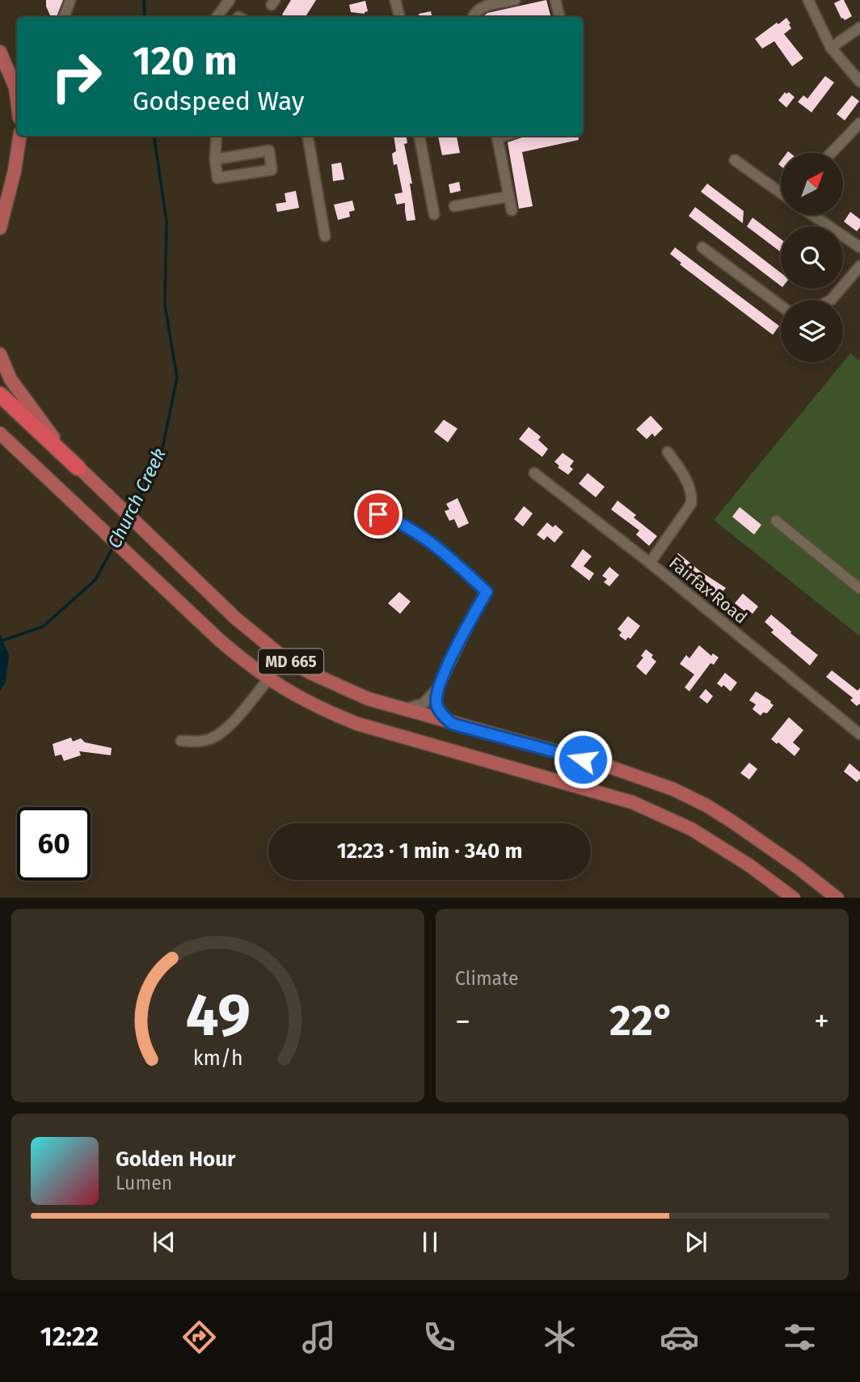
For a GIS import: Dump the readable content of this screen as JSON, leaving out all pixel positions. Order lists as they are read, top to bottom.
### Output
{
  "streets": {
    "highway": ["MD 665"],
    "street": ["Fairfax Road"]
  },
  "water": ["Church Creek"],
  "north": "top right",
  "page": {
    "turn": ["120 m", "Godspeed Way"],
    "limit": "60",
    "trip": "12:23 · 1 min · 340 m",
    "tile": "Climate",
    "heat": ["−", "22°", "+"],
    "song": ["Golden Hour", "Lumen"],
    "tabs": "12:22",
    "gauge": ["49", "km/h"]
  }
}
